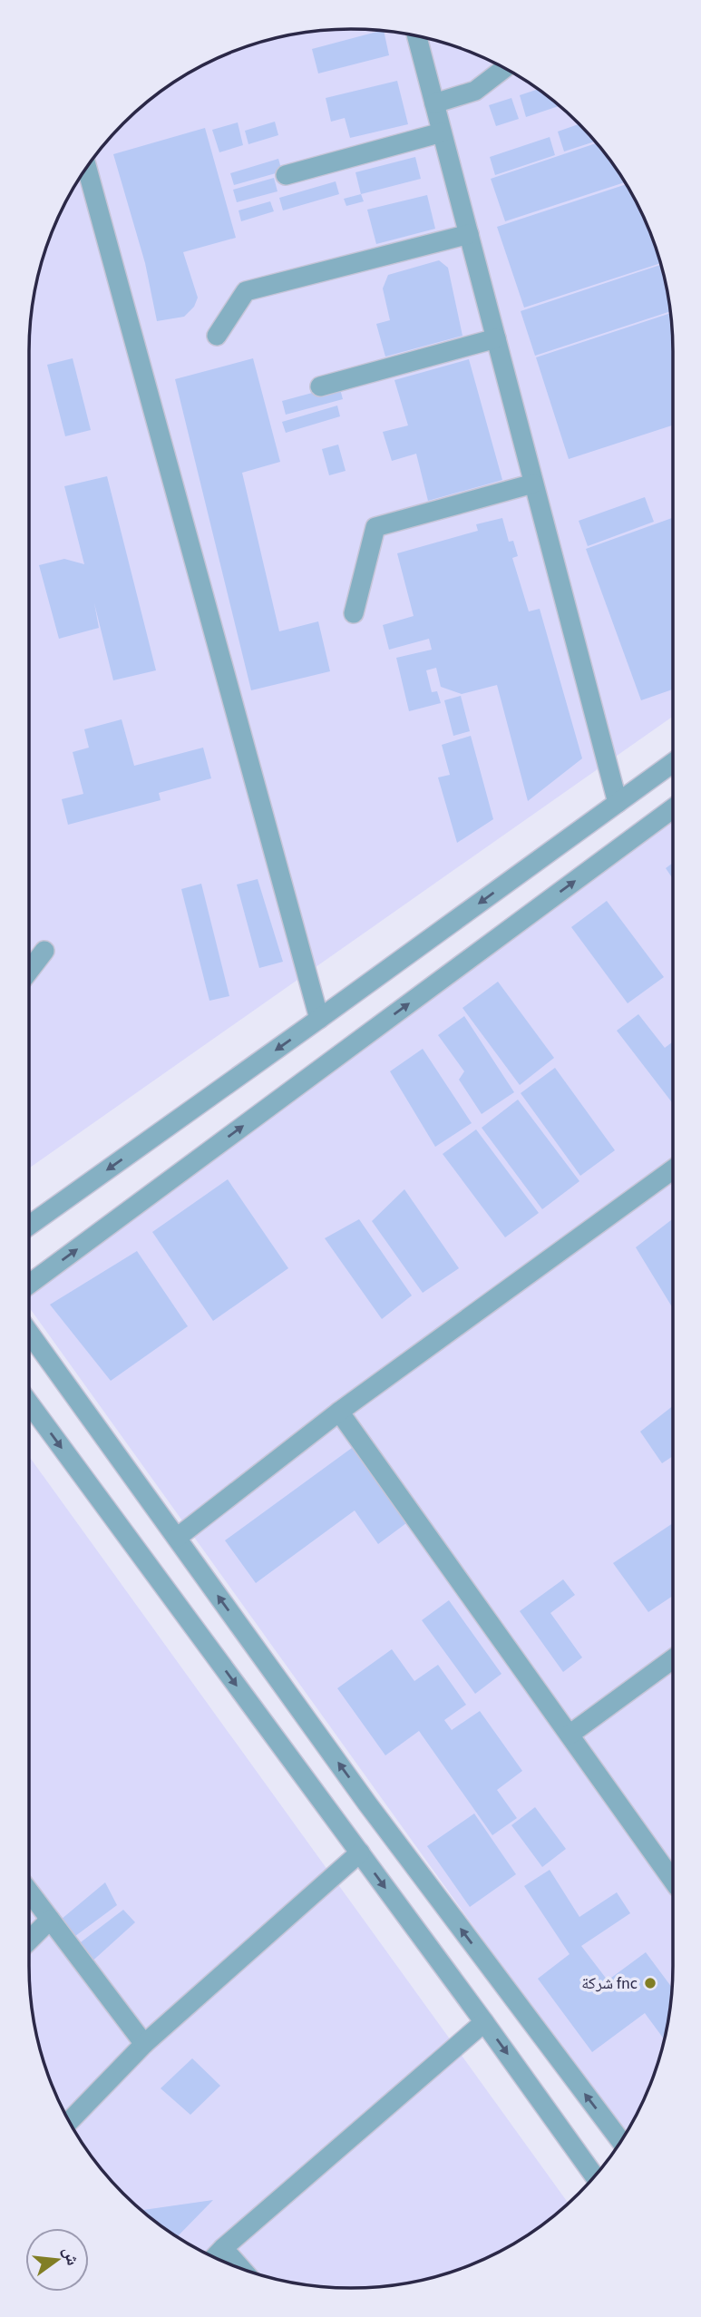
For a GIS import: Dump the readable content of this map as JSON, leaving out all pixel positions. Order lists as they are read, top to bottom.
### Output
{
  "places": ["شركة fnc"],
  "north": "right"
}
